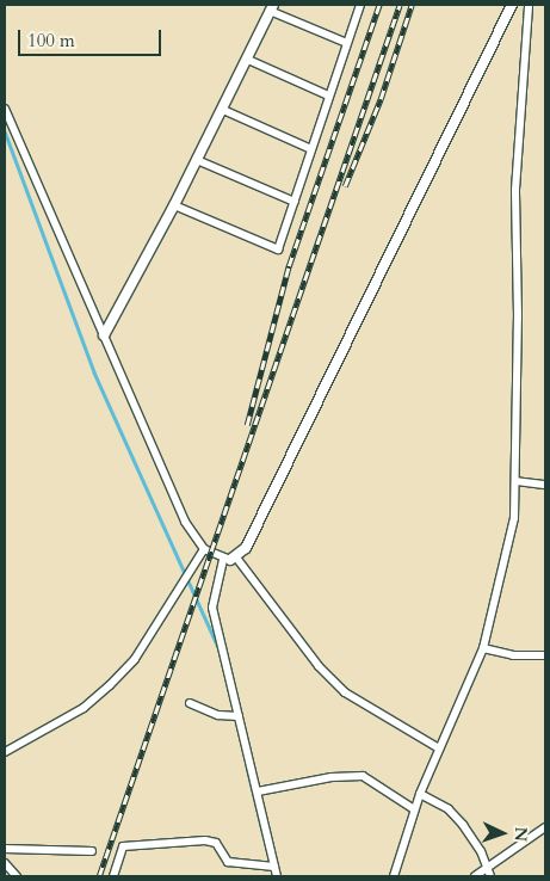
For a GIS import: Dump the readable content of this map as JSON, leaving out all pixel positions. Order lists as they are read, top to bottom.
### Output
{
  "scale_bar": "100 m",
  "north": "right"
}
